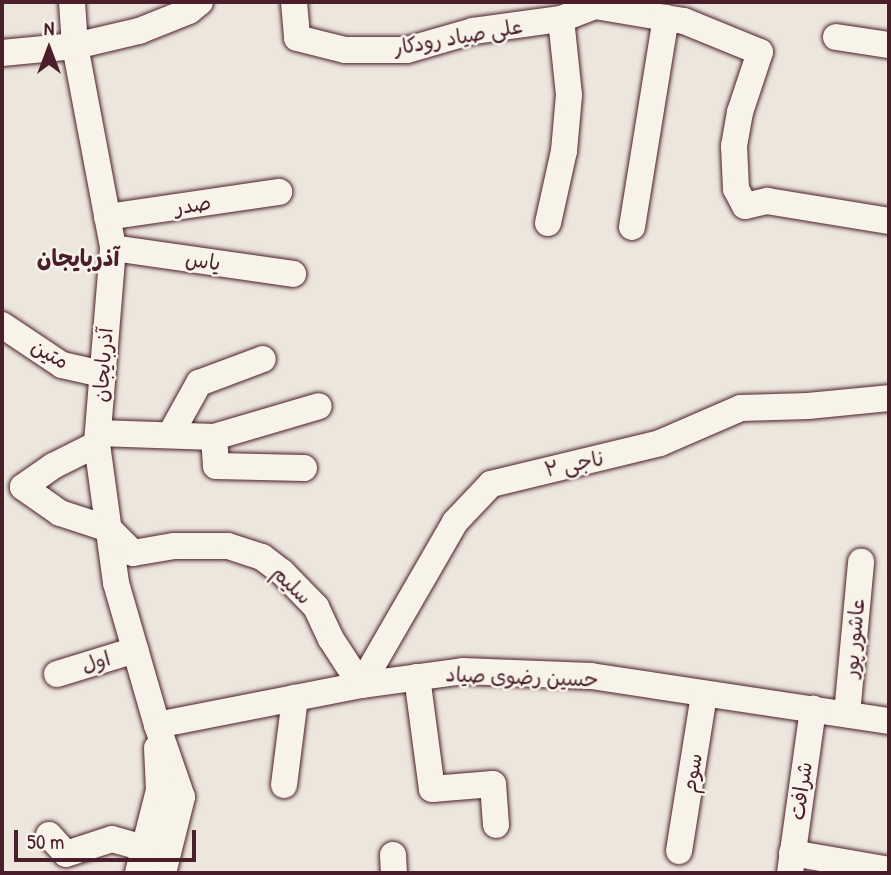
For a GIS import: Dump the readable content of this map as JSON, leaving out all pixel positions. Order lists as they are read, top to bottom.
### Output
{
  "streets": {
    "street": [
      "علی صیاد رودکار",
      "صدر",
      "یاس",
      "متین",
      "آذربایجان",
      "ناجی ۲",
      "سلیم",
      "عاشور پور",
      "اول",
      "حسین رضوی صیاد",
      "سوم",
      "شرافت"
    ]
  },
  "crossings": [
    ["صدر", "آذربایجان"],
    ["یاس", "آذربایجان"],
    ["متین", "آذربایجان"],
    ["آذربایجان", "سلیم"],
    ["آذربایجان", "اول"],
    ["آذربایجان", "حسین رضوی صیاد"],
    ["ناجی ۲", "سلیم"],
    ["ناجی ۲", "حسین رضوی صیاد"],
    ["سلیم", "حسین رضوی صیاد"],
    ["عاشور پور", "حسین رضوی صیاد"],
    ["حسین رضوی صیاد", "سوم"],
    ["حسین رضوی صیاد", "شرافت"]
  ],
  "districts": ["آذربایجان"],
  "scale_bar": "50 m",
  "north": "top"
}
